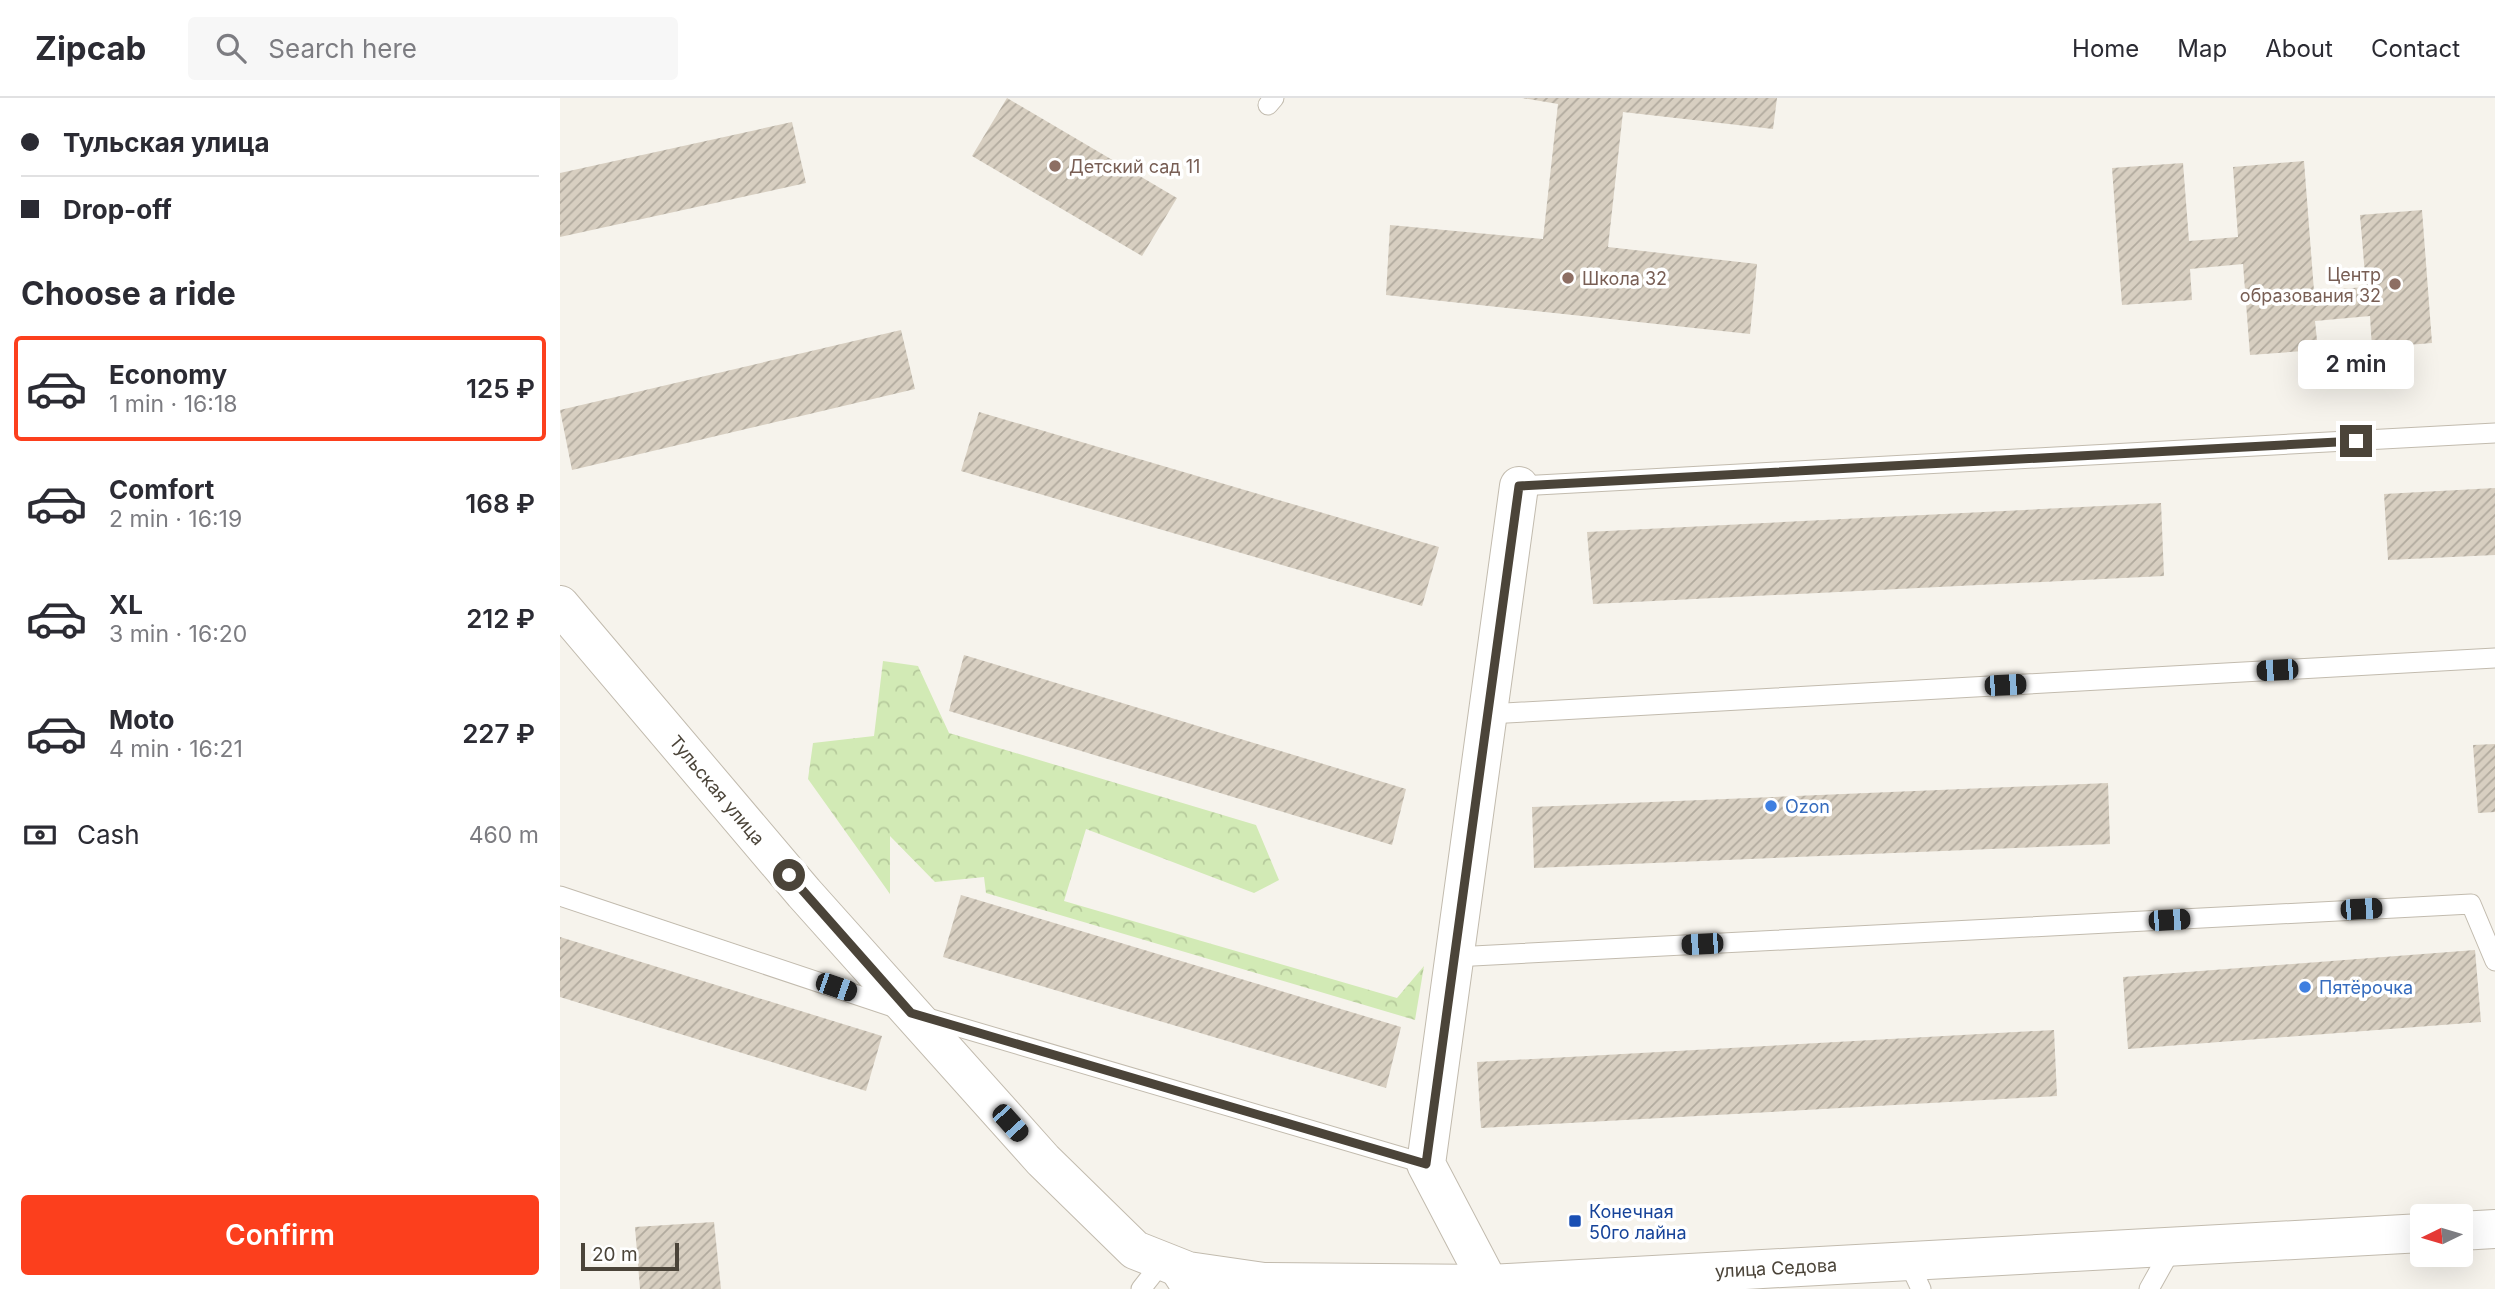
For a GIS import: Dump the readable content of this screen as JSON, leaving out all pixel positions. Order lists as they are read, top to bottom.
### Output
{
  "streets": {
    "street": ["Тульская улица", "улица Седова"]
  },
  "crossings": [
    ["Тульская улица", "улица Седова"]
  ],
  "places": {
    "other": [
      "Детский сад 11",
      "Школа 32",
      "Центр образования 32",
      "Ozon",
      "Пятёрочка"
    ],
    "transit": ["Конечная 50го лайна"]
  },
  "scale_bar": "20 m",
  "north": "left",
  "page": {
    "header": "Zipcab",
    "search": "Search here",
    "nav": [
      "Home",
      "Map",
      "About",
      "Contact"
    ],
    "banner": ["Тульская улица", "Drop-off"],
    "heading": "Choose a ride",
    "list": [
      {
        "name": "Economy",
        "note": "1 min · 16:18",
        "value": "125 ₽"
      },
      {
        "name": "Comfort",
        "note": "2 min · 16:19",
        "value": "168 ₽"
      },
      {
        "name": "XL",
        "note": "3 min · 16:20",
        "value": "212 ₽"
      },
      {
        "name": "Moto",
        "note": "4 min · 16:21",
        "value": "227 ₽"
      }
    ],
    "bubble": "2 min",
    "pay": ["Cash", "460 m"],
    "buttons": "Confirm",
    "scale": "20 m"
  }
}
